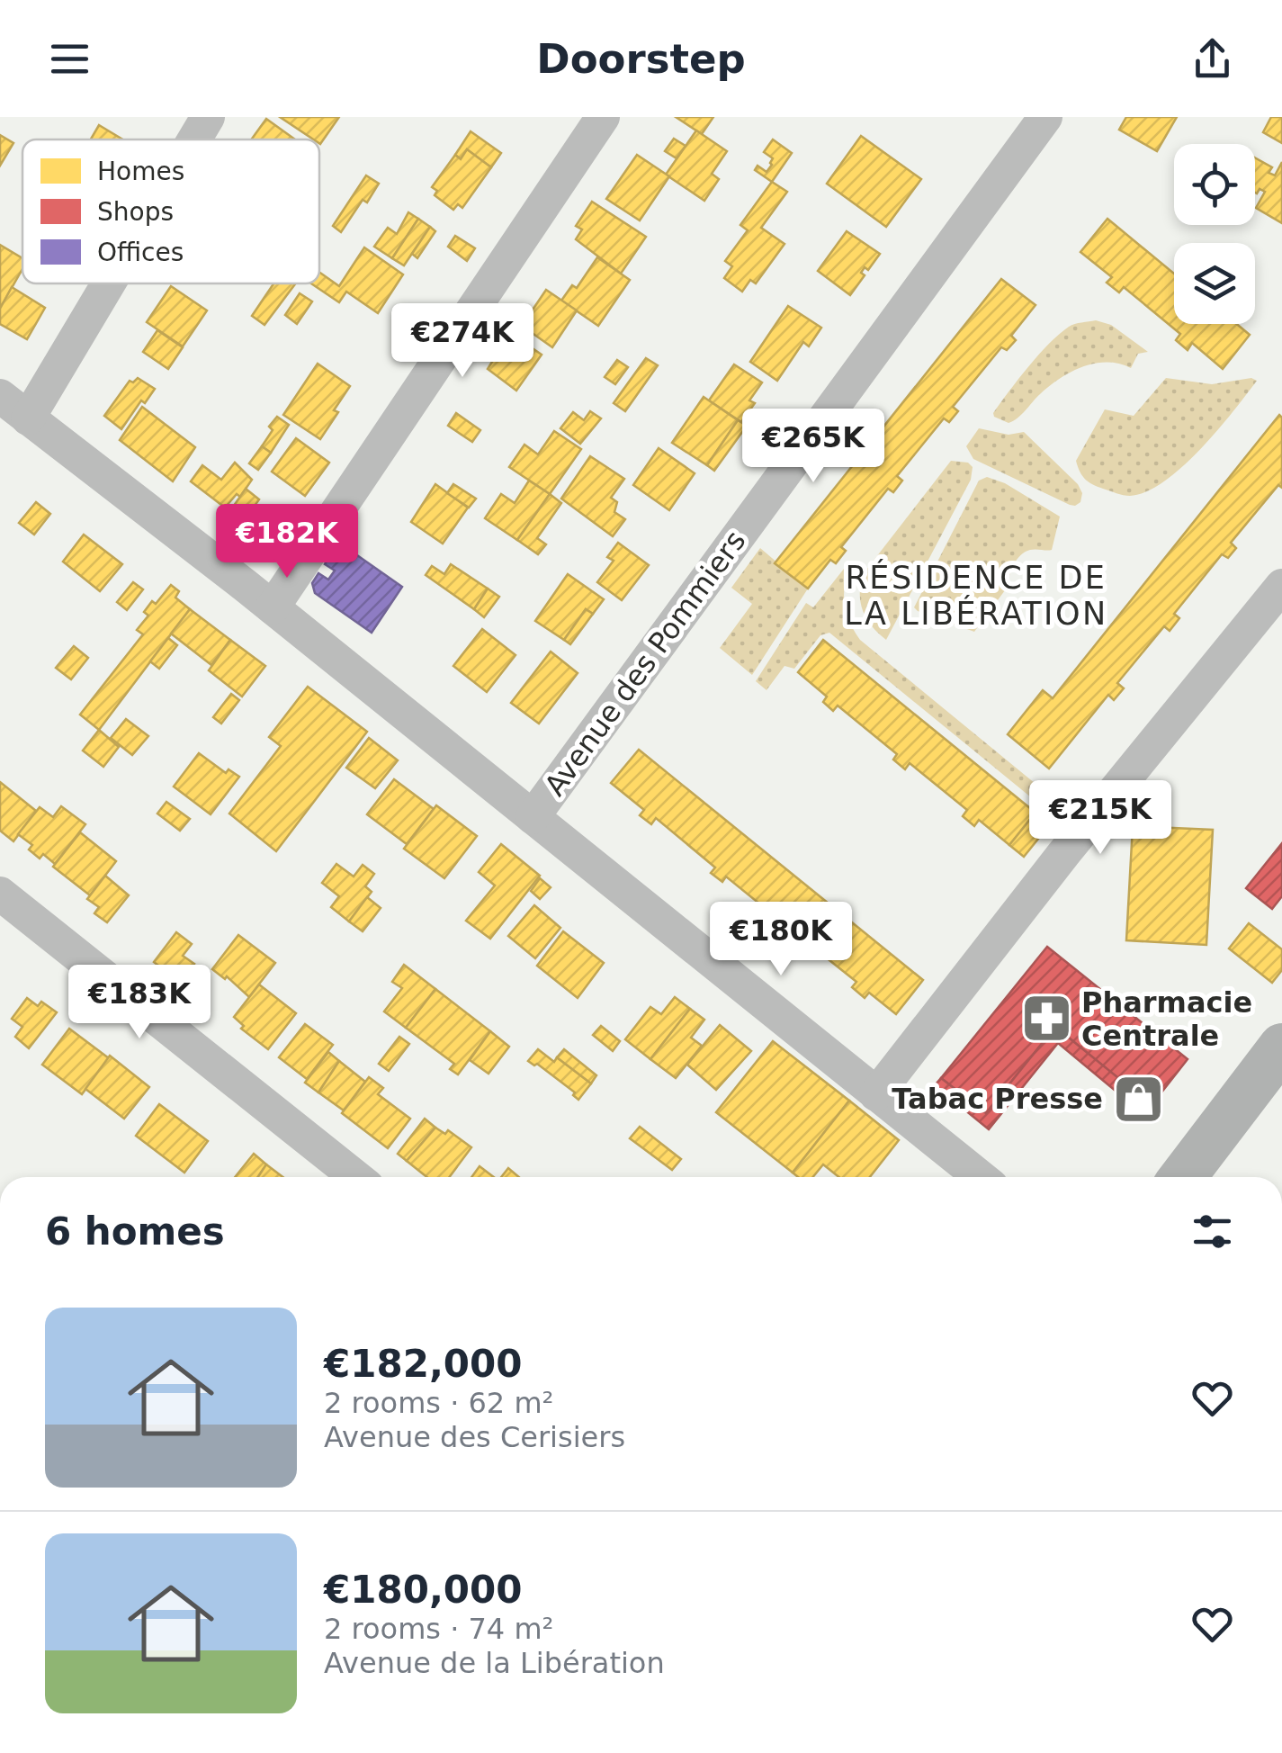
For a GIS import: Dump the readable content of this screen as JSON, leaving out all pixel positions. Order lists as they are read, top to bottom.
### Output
{
  "streets": {
    "street": ["Avenue des Pommiers"]
  },
  "districts": ["RÉSIDENCE DE LA LIBÉRATION"],
  "places": {
    "pharmacy": ["Pharmacie Centrale"],
    "shop": ["Tabac Presse"]
  },
  "legend": ["Homes", "Shops", "Offices"],
  "page": {
    "header": "Doorstep",
    "price": [
      "€274K",
      "€265K",
      "€182K",
      "€215K",
      "€180K",
      "€183K"
    ],
    "heading": "6 homes",
    "list": [
      {
        "name": "€182,000",
        "note": "2 rooms · 62 m² · Avenue des Cerisiers"
      },
      {
        "name": "€180,000",
        "note": "2 rooms · 74 m² · Avenue de la Libération"
      }
    ]
  }
}
